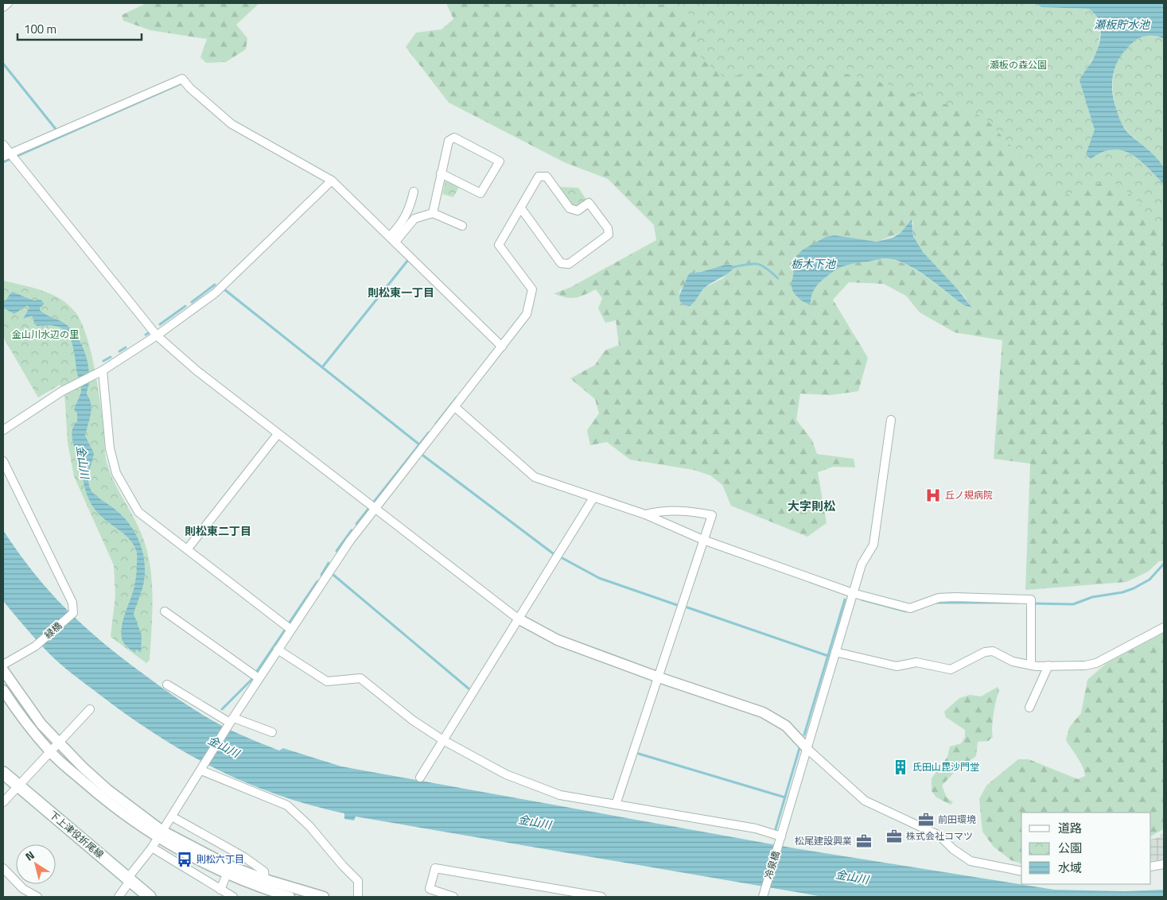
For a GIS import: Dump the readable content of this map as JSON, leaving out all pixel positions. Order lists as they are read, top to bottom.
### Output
{
  "streets": {
    "main road": ["下上津役折尾線"],
    "street": ["緑橋", "冷泉橋"]
  },
  "districts": ["則松東一丁目", "大字則松", "則松東二丁目"],
  "water": ["瀬板貯水池", "栃木下池", "金山川"],
  "parks": ["瀬板の森公園", "金山川水辺の里"],
  "places": {
    "hospital": ["丘ノ規病院"],
    "building": ["氏田山毘沙門堂"],
    "office": ["前田環境", "株式会社コマツ", "松尾建設興業"],
    "bus stop": ["則松六丁目"]
  },
  "legend": ["道路", "公園", "水域"],
  "scale_bar": "100 m",
  "north": "top left"
}
